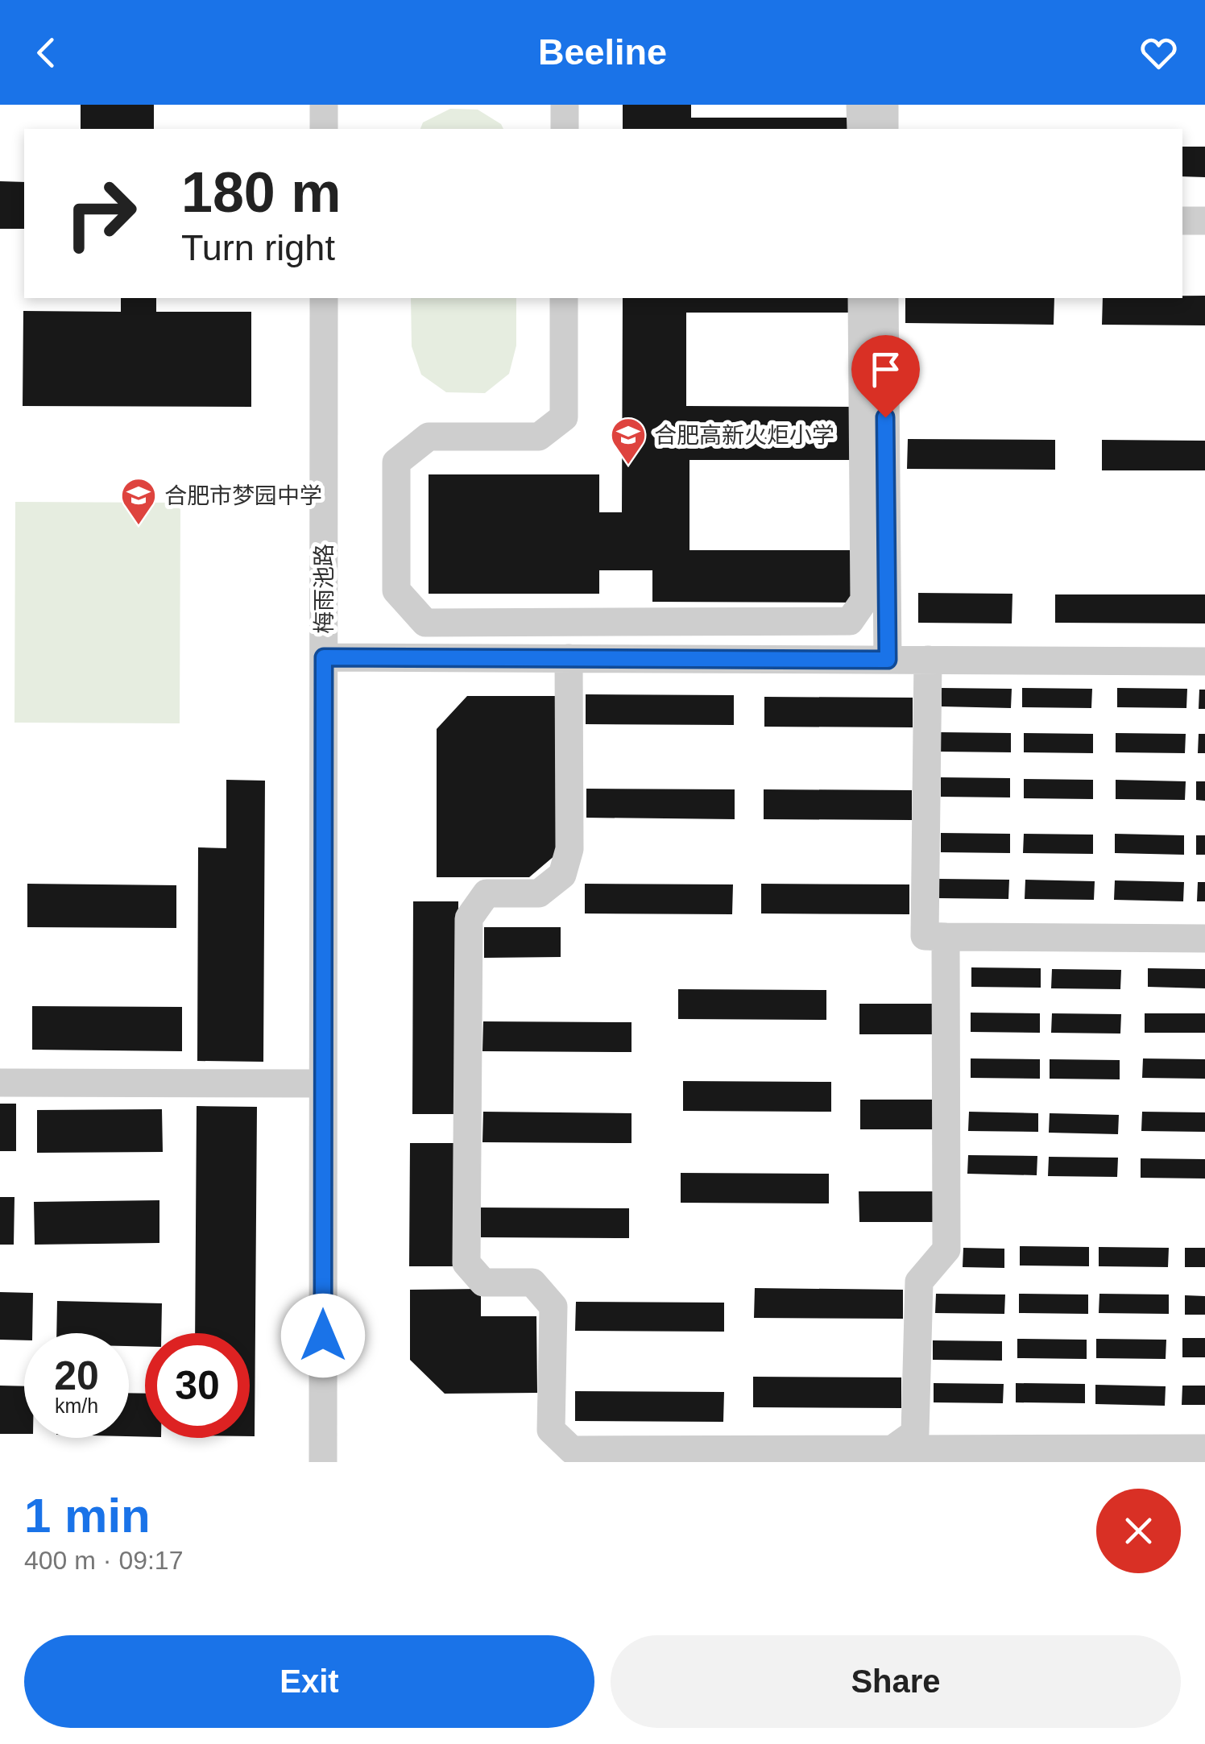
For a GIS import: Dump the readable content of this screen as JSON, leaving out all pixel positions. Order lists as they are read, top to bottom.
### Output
{
  "streets": {
    "street": ["梅雨池路"]
  },
  "places": {
    "school or university": ["合肥高新火炬小学", "合肥市梦园中学"]
  },
  "page": {
    "header": "Beeline",
    "turn": ["180 m", "Turn right"],
    "speed": "20 km/h",
    "limit": "30",
    "heading": ["1 min", "400 m · 09:17"],
    "buttons": ["Exit", "Share"]
  }
}
